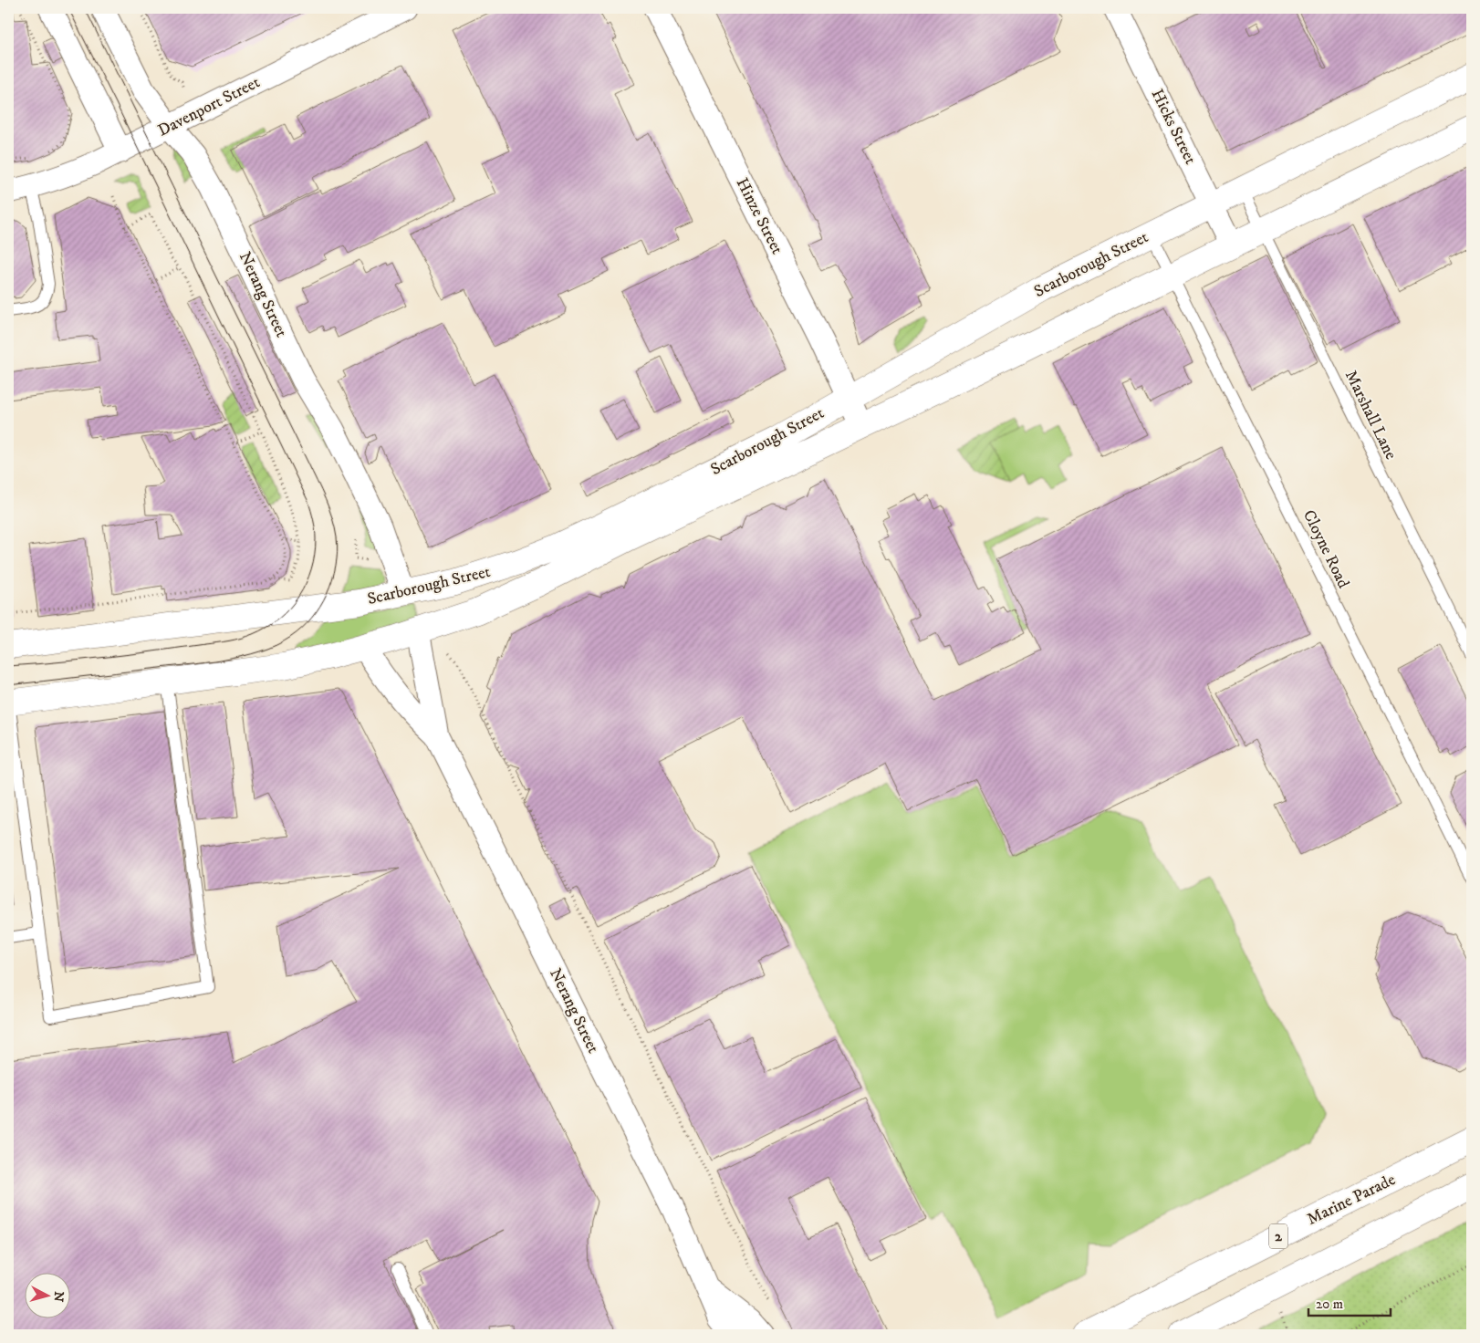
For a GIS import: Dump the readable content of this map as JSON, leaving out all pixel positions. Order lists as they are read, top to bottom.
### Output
{
  "streets": {
    "main road": ["Scarborough Street", "Marine Parade", "2"],
    "street": [
      "Davenport Street",
      "Hicks Street",
      "Hinze Street",
      "Nerang Street"
    ],
    "lane": ["Marshall Lane", "Cloyne Road"]
  },
  "crossings": [
    ["Davenport Street", "Nerang Street"],
    ["Hicks Street", "Scarborough Street"],
    ["Hinze Street", "Scarborough Street"],
    ["Scarborough Street", "Nerang Street"],
    ["Scarborough Street", "Marshall Lane"],
    ["Scarborough Street", "Cloyne Road"]
  ],
  "scale_bar": "20 m",
  "north": "right"
}
